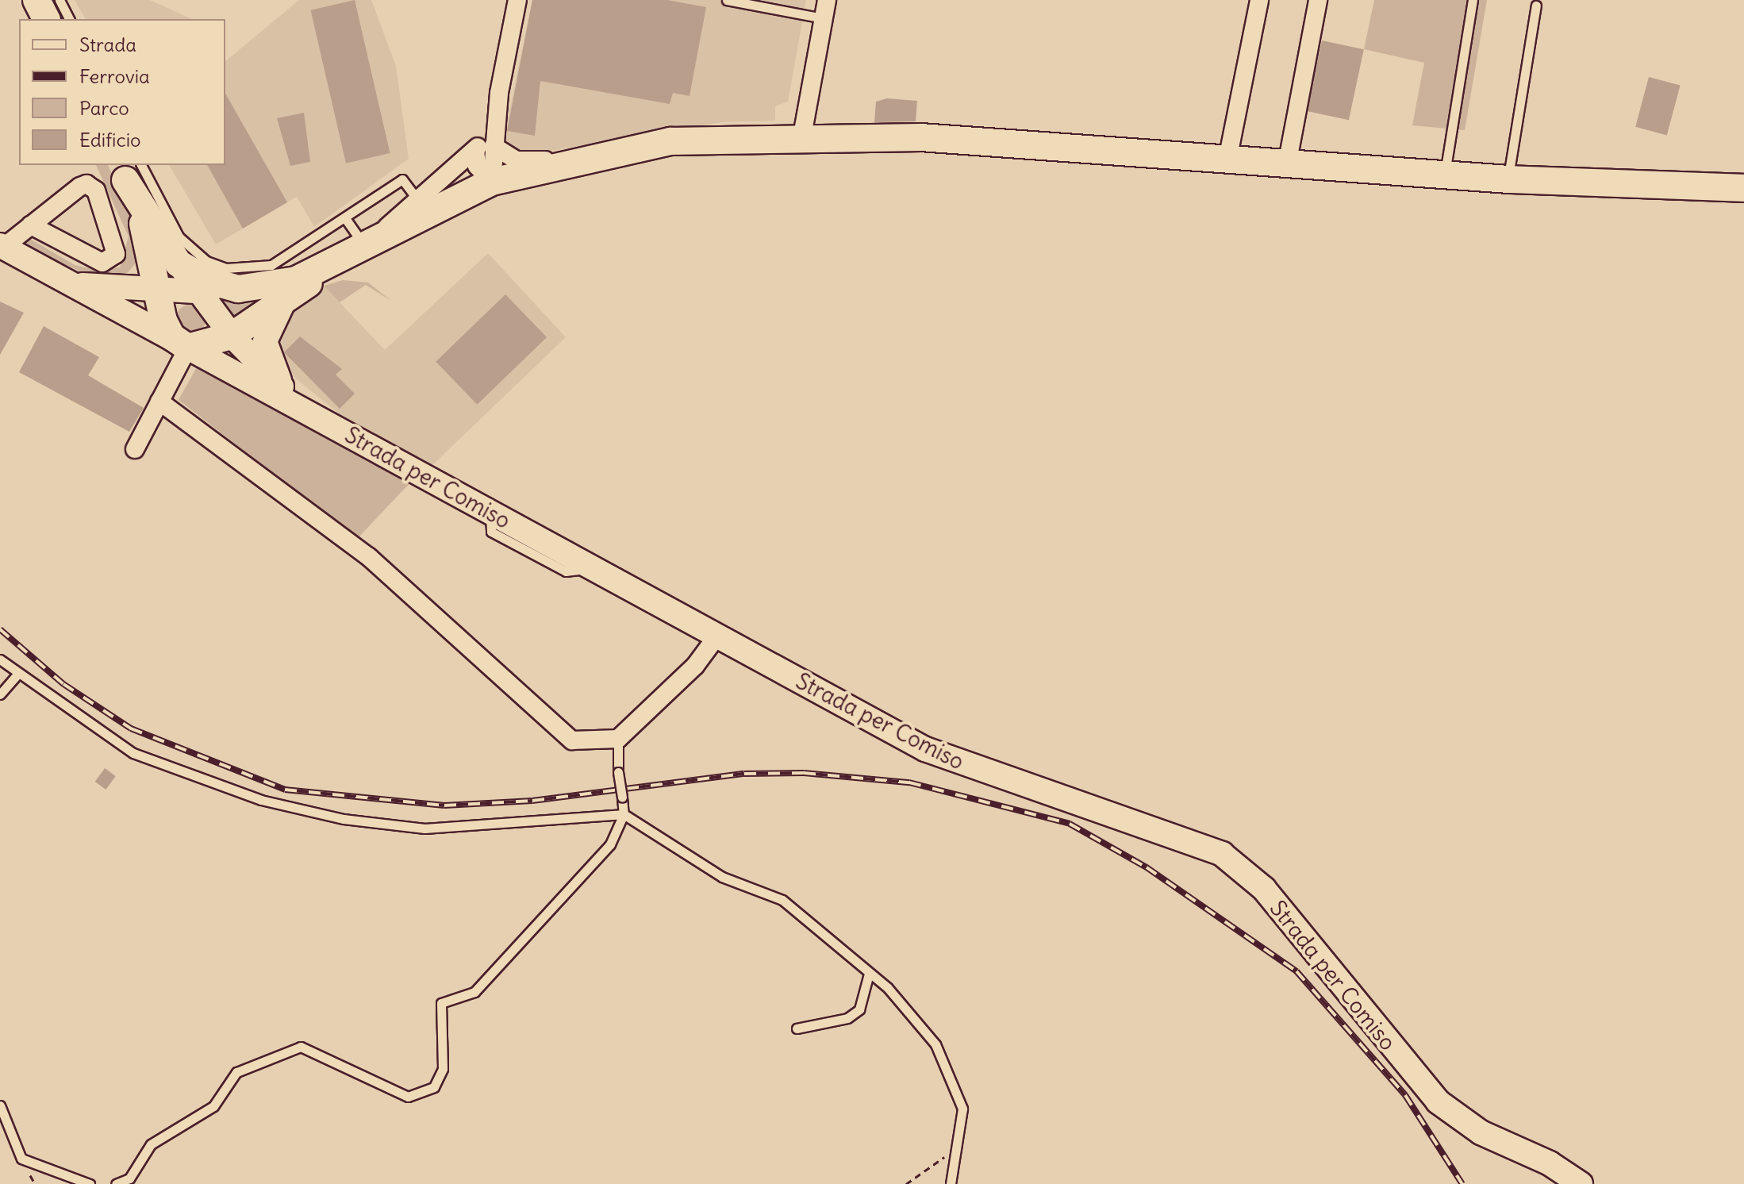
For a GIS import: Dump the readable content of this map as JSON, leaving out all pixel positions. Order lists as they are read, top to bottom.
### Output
{
  "streets": {
    "main road": ["Strada per Comiso"]
  },
  "legend": [
    "Strada",
    "Ferrovia",
    "Parco",
    "Edificio"
  ]
}
